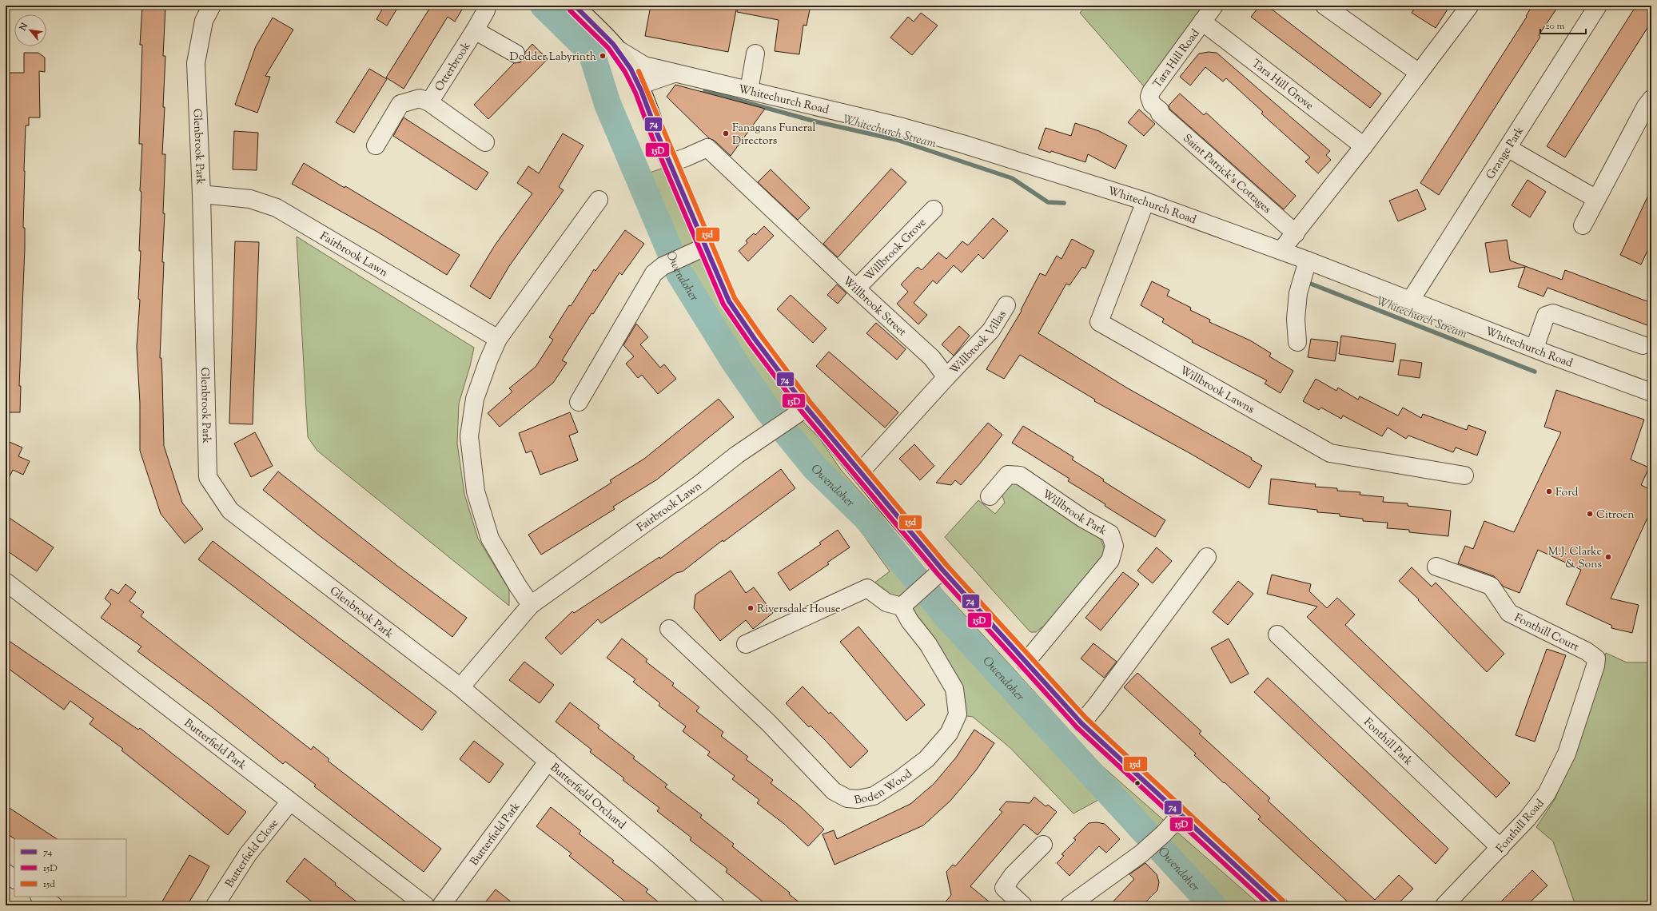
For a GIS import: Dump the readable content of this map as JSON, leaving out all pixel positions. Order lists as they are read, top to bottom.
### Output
{
  "streets": {
    "street": [
      "Tara Hill Road",
      "Otterbrook",
      "Tara Hill Grove",
      "Whitechurch Road",
      "Glenbrook Park",
      "Grange Park",
      "Saint Patrick's Cottages",
      "Willbrook Grove",
      "Fairbrook Lawn",
      "Willbrook Street",
      "Willbrook Villas",
      "Willbrook Lawns",
      "Willbrook Park",
      "Fonthill Court",
      "Fonthill Park",
      "Butterfield Park",
      "Boden Wood",
      "Butterfield Orchard",
      "Fonthill Road",
      "Butterfield Close"
    ]
  },
  "crossings": [
    ["Tara Hill Road", "Tara Hill Grove"],
    ["Tara Hill Road", "Saint Patrick's Cottages"],
    ["Whitechurch Road", "Grange Park"],
    ["Whitechurch Road", "Willbrook Lawns"],
    ["Glenbrook Park", "Fairbrook Lawn"],
    ["Glenbrook Park", "Butterfield Orchard"],
    ["Willbrook Grove", "Willbrook Street"],
    ["Fairbrook Lawn", "Butterfield Orchard"],
    ["Willbrook Street", "Willbrook Villas"],
    ["Fonthill Court", "Fonthill Road"],
    ["Fonthill Park", "Fonthill Road"],
    ["Butterfield Park", "Butterfield Orchard"],
    ["Butterfield Park", "Butterfield Close"]
  ],
  "water": ["Whitechurch Stream", "Owendoher"],
  "places": [
    "Dodder Labyrinth",
    "Fanagans Funeral Directors",
    "Ford",
    "Citroën",
    "M.J. Clarke & Sons",
    "Riversdale House"
  ],
  "lines": ["transit line 74", "transit line 15D", "transit line 15d"],
  "legend": ["74", "15D", "15d"],
  "scale_bar": "20 m",
  "north": "top left"
}
